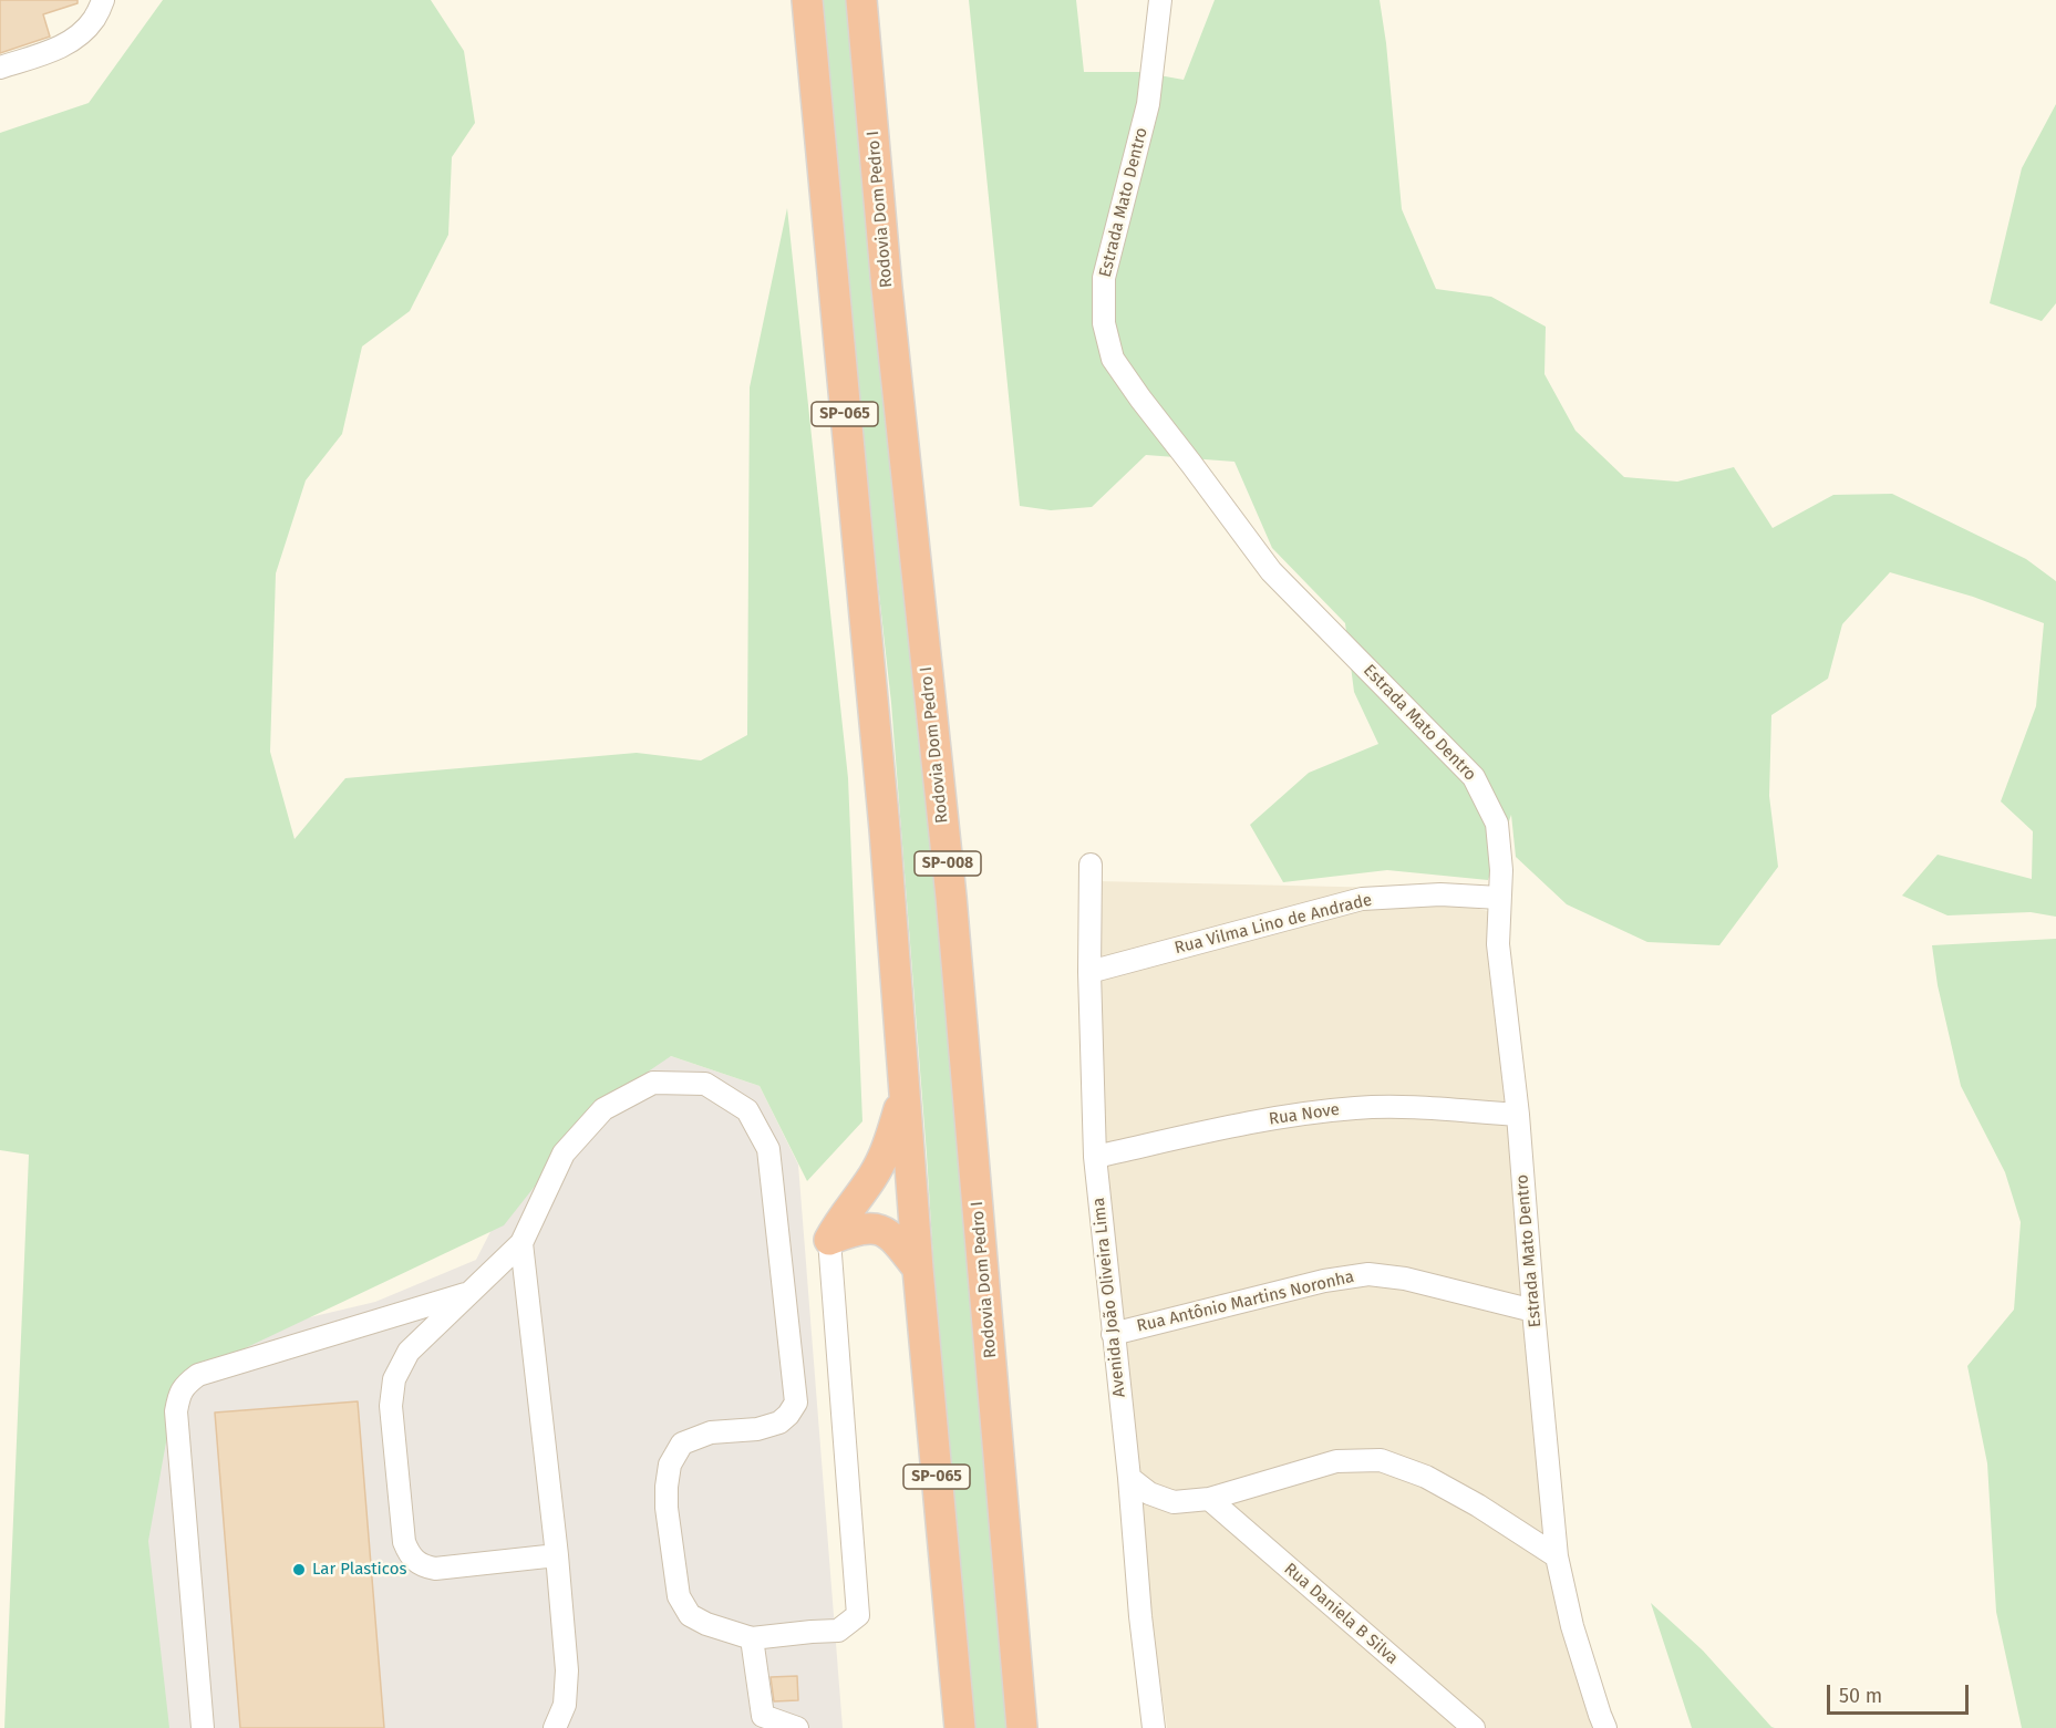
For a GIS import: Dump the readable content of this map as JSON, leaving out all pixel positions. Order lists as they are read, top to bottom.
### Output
{
  "streets": {
    "highway": ["Rodovia Dom Pedro I", "SP-065", "SP-008"],
    "street": [
      "Estrada Mato Dentro",
      "Rua Vilma Lino de Andrade",
      "Rua Nove",
      "Avenida João Oliveira Lima",
      "Rua Antônio Martins Noronha",
      "Rua Daniela B Silva"
    ]
  },
  "crossings": [
    ["Estrada Mato Dentro", "Rua Vilma Lino de Andrade"],
    ["Estrada Mato Dentro", "Rua Nove"],
    ["Estrada Mato Dentro", "Rua Antônio Martins Noronha"],
    ["Rua Vilma Lino de Andrade", "Avenida João Oliveira Lima"],
    ["Rua Nove", "Avenida João Oliveira Lima"],
    ["Avenida João Oliveira Lima", "Rua Antônio Martins Noronha"]
  ],
  "places": ["Lar Plasticos"],
  "scale_bar": "50 m"
}
